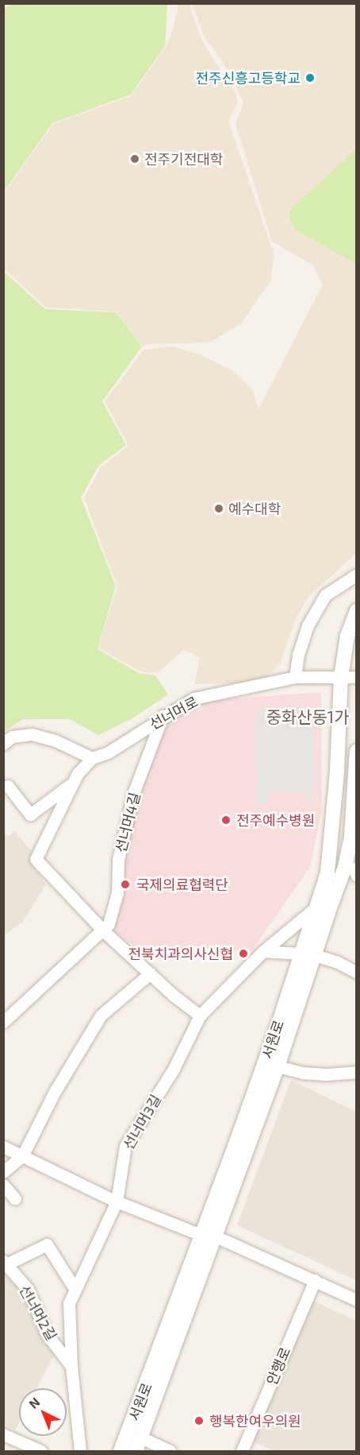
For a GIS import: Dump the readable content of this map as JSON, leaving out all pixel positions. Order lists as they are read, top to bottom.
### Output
{
  "streets": {
    "street": [
      "선너머로",
      "선너머4길",
      "서원로",
      "선너머3길",
      "선너머2길",
      "안행로"
    ]
  },
  "crossings": [
    ["선너머로", "선너머4길"],
    ["선너머로", "서원로"],
    ["선너머3길", "선너머2길"]
  ],
  "districts": ["중화산동1가"],
  "places": [
    "전주신흥고등학교",
    "전주기전대학",
    "예수대학",
    "전주예수병원",
    "국제의료협력단",
    "전북치과의사신협",
    "행복한여우의원"
  ],
  "north": "top left"
}
